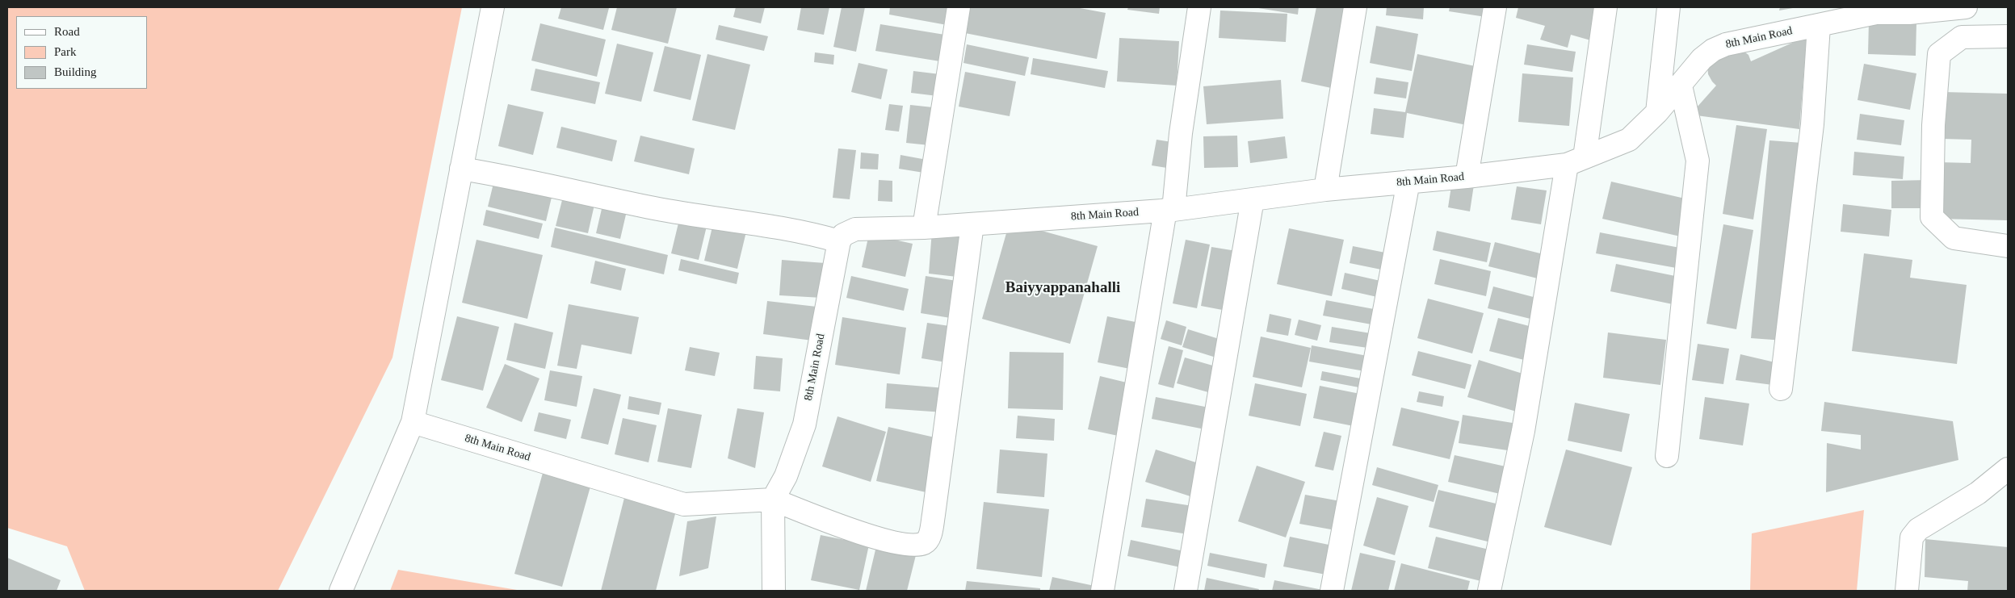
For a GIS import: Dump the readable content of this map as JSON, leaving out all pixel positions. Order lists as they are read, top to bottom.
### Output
{
  "streets": {
    "street": ["8th Main Road"]
  },
  "districts": ["Baiyyappanahalli"],
  "legend": ["Road", "Park", "Building"]
}
